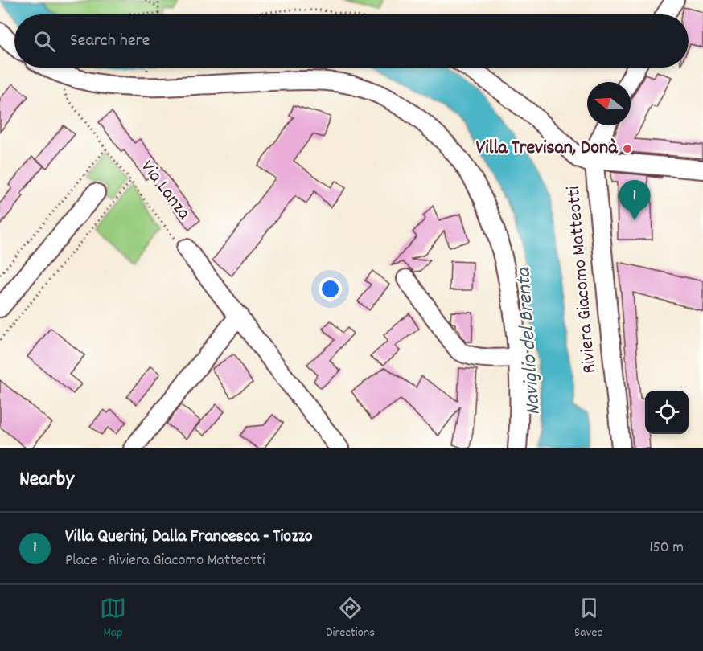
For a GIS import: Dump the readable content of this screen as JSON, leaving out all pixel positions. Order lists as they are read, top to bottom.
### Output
{
  "streets": {
    "street": ["Via Lanza", "Riviera Giacomo Matteotti"]
  },
  "water": ["Naviglio del Brenta"],
  "places": ["Villa Trevisan, Donà"],
  "north": "left",
  "page": {
    "search": "Search here",
    "pins": "1",
    "heading": "Nearby",
    "list": [
      {
        "mark": "1",
        "name": "Villa Querini, Dalla Francesca - Tiozzo",
        "note": "Place · Riviera Giacomo Matteotti",
        "value": "150 m"
      }
    ],
    "nav": ["Map", "Directions", "Saved"]
  }
}
